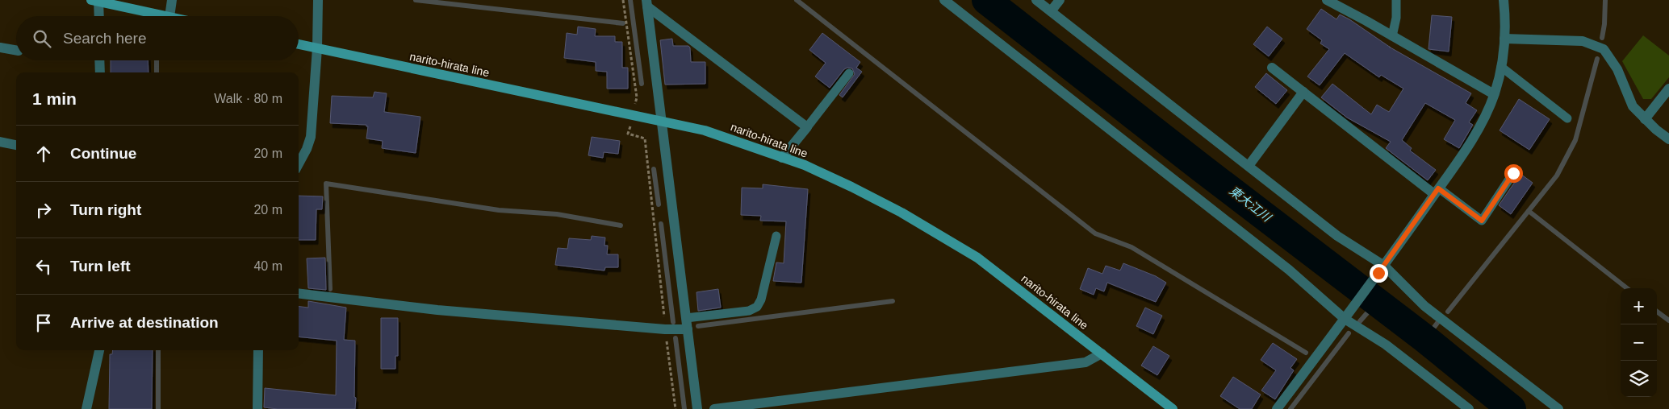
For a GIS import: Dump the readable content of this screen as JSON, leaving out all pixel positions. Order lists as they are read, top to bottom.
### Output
{
  "streets": {
    "main road": ["narito-hirata line"]
  },
  "water": ["東大江川"],
  "page": {
    "search": "Search here",
    "heading": ["1 min", "Walk · 80 m"],
    "list": [
      ["Continue", "20 m"],
      ["Turn right", "20 m"],
      ["Turn left", "40 m"],
      "Arrive at destination"
    ],
    "map_buttons": ["+", "−"]
  }
}
